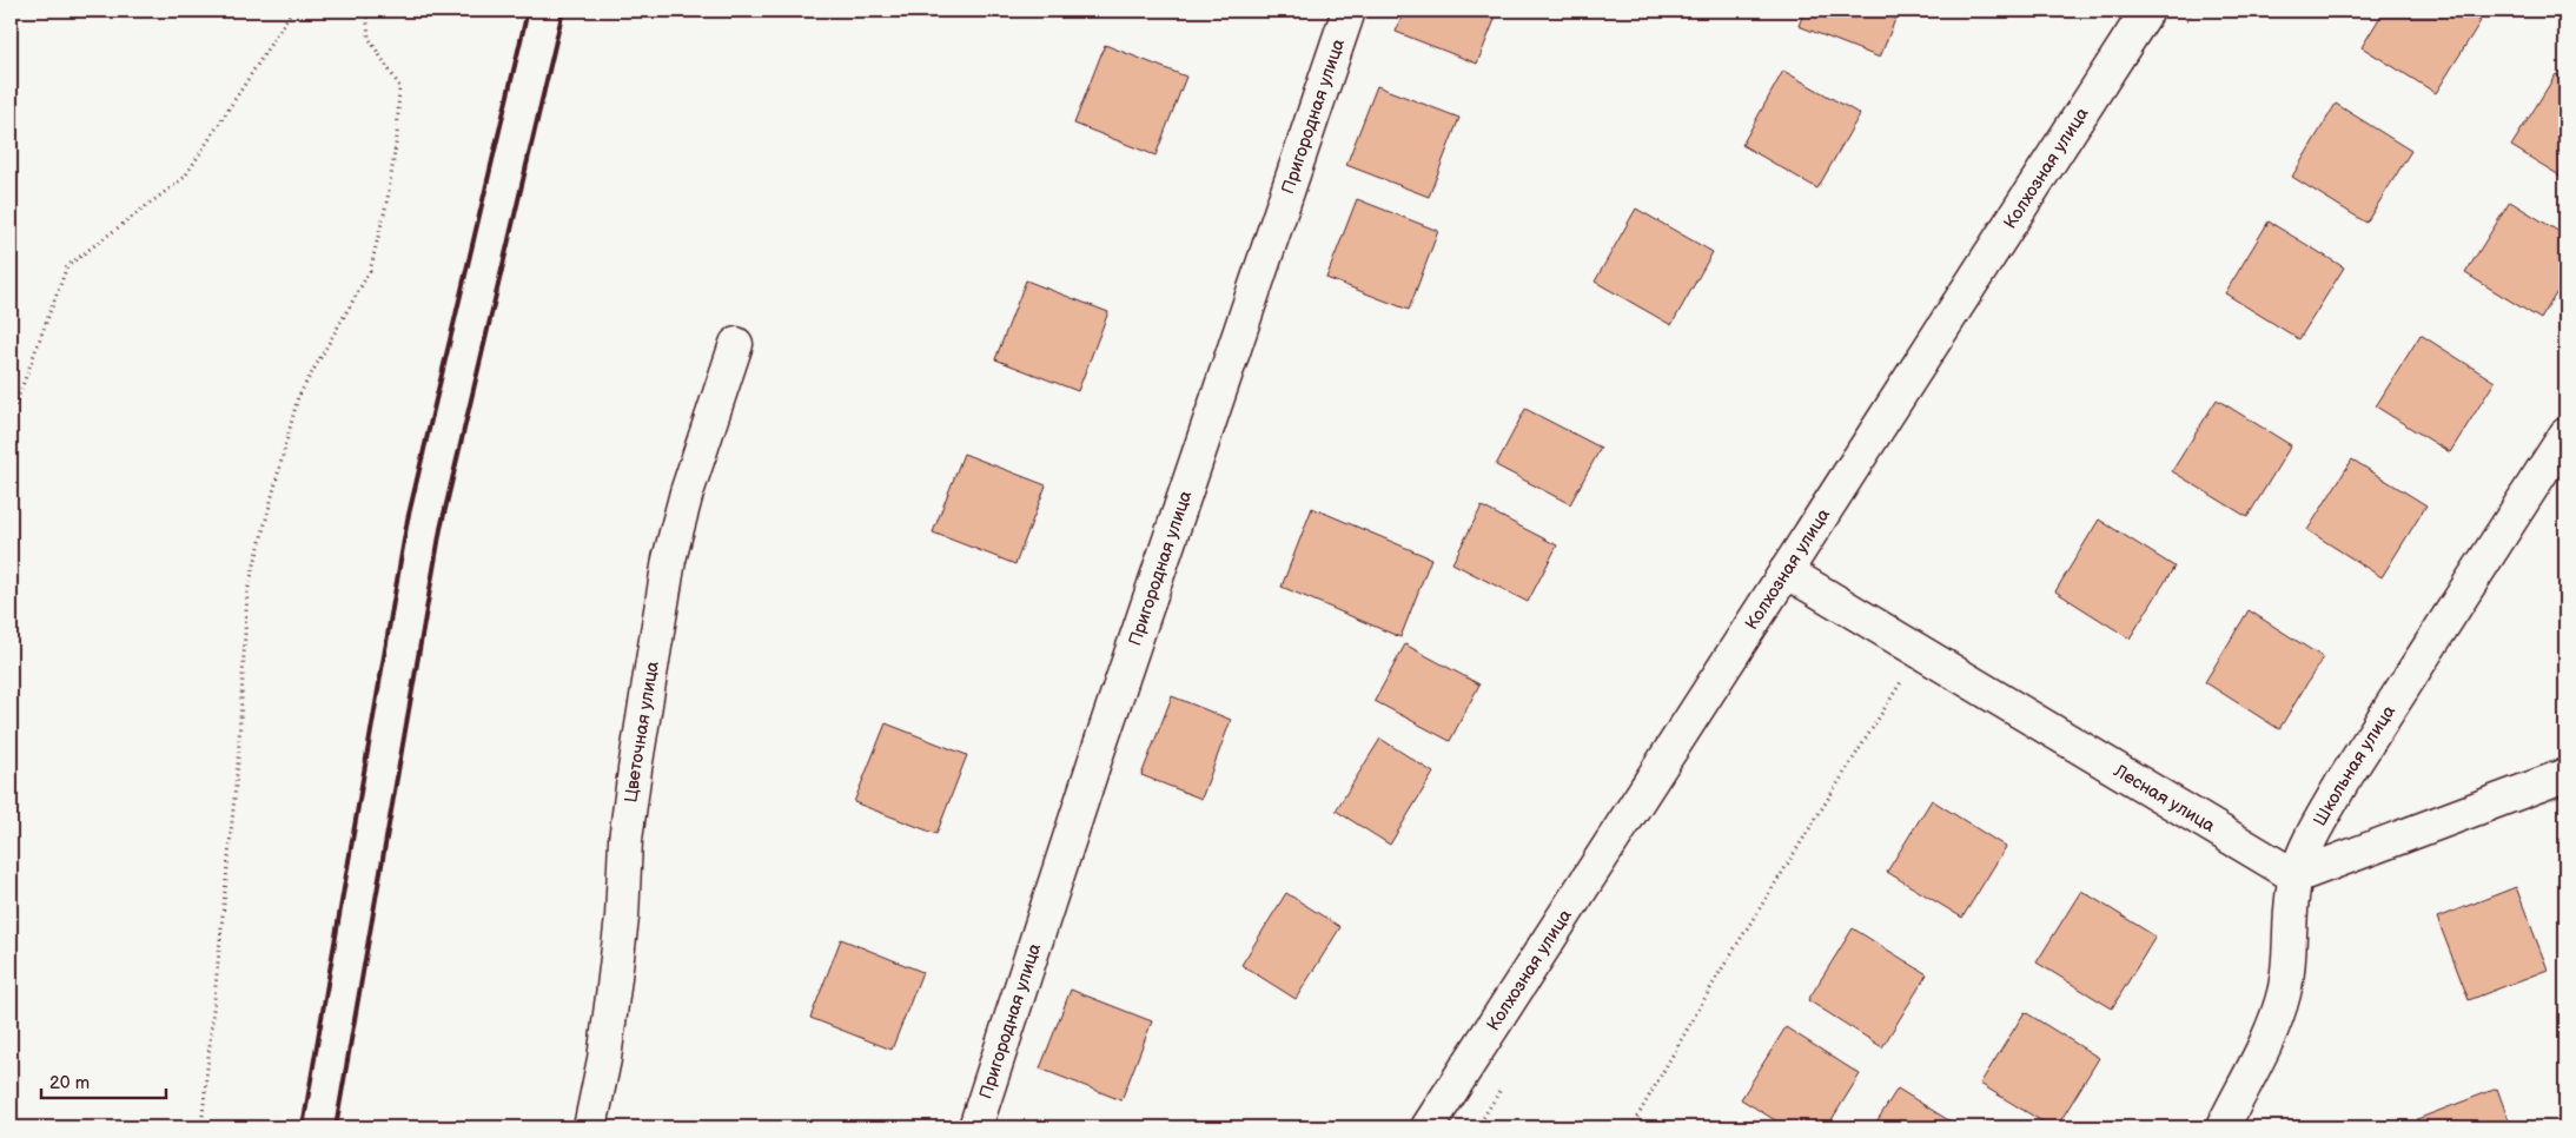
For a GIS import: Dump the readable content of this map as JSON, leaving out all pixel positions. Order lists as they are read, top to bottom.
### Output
{
  "streets": {
    "street": [
      "Пригородная улица",
      "Колхозная улица",
      "Цветочная улица",
      "Школьная улица",
      "Лесная улица"
    ]
  },
  "crossings": [
    ["Колхозная улица", "Лесная улица"],
    ["Школьная улица", "Лесная улица"]
  ],
  "scale_bar": "20 m"
}
